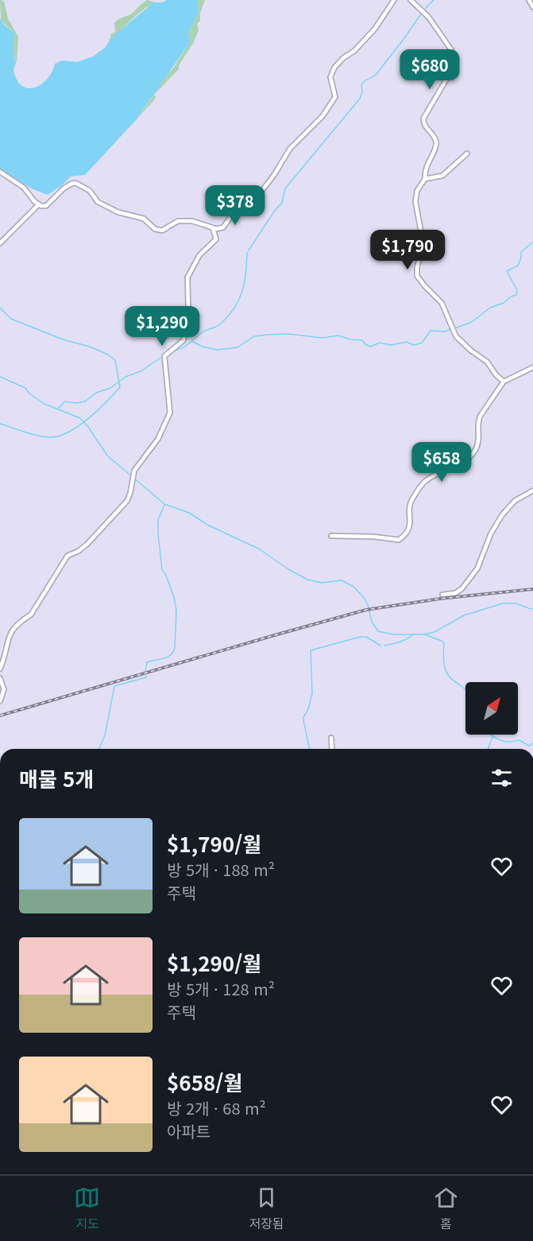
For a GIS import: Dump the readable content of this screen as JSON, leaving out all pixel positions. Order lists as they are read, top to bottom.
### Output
{
  "north": "top right",
  "page": {
    "price": [
      "$680",
      "$378",
      "$1,790",
      "$1,290",
      "$658"
    ],
    "heading": "매물 5개",
    "list": [
      {
        "name": "$1,790/월",
        "note": "방 5개 · 188 m² · 주택"
      },
      {
        "name": "$1,290/월",
        "note": "방 5개 · 128 m² · 주택"
      },
      {
        "name": "$658/월",
        "note": "방 2개 · 68 m² · 아파트"
      }
    ],
    "tabs": ["지도", "저장됨", "홈"]
  }
}
